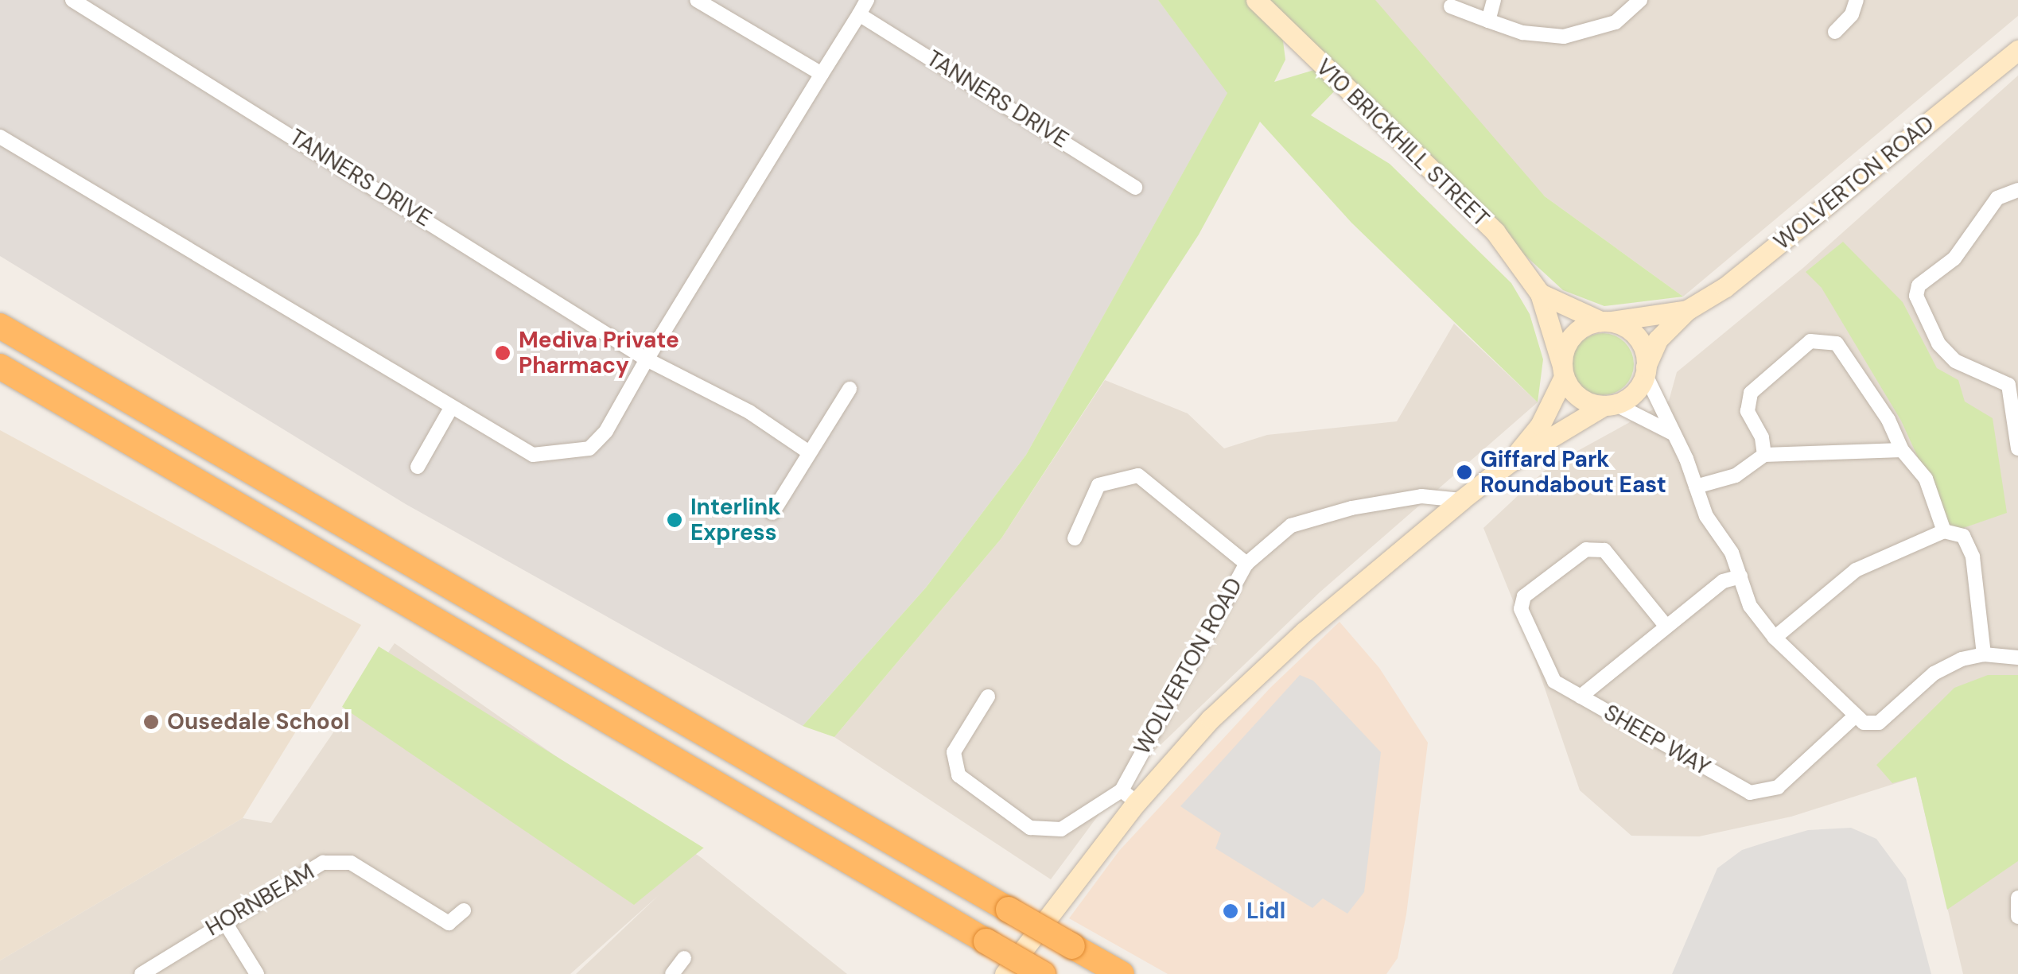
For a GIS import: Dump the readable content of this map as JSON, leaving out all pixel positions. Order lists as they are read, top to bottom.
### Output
{
  "streets": {
    "street": [
      "TANNERS DRIVE",
      "V10 BRICKHILL STREET",
      "WOLVERTON ROAD",
      "SHEEP WAY",
      "HORNBEAM"
    ]
  },
  "crossings": [
    ["V10 BRICKHILL STREET", "WOLVERTON ROAD"]
  ],
  "places": [
    "Mediva Private Pharmacy",
    "Giffard Park Roundabout East",
    "Interlink Express",
    "Ousedale School",
    "Lidl"
  ]
}
